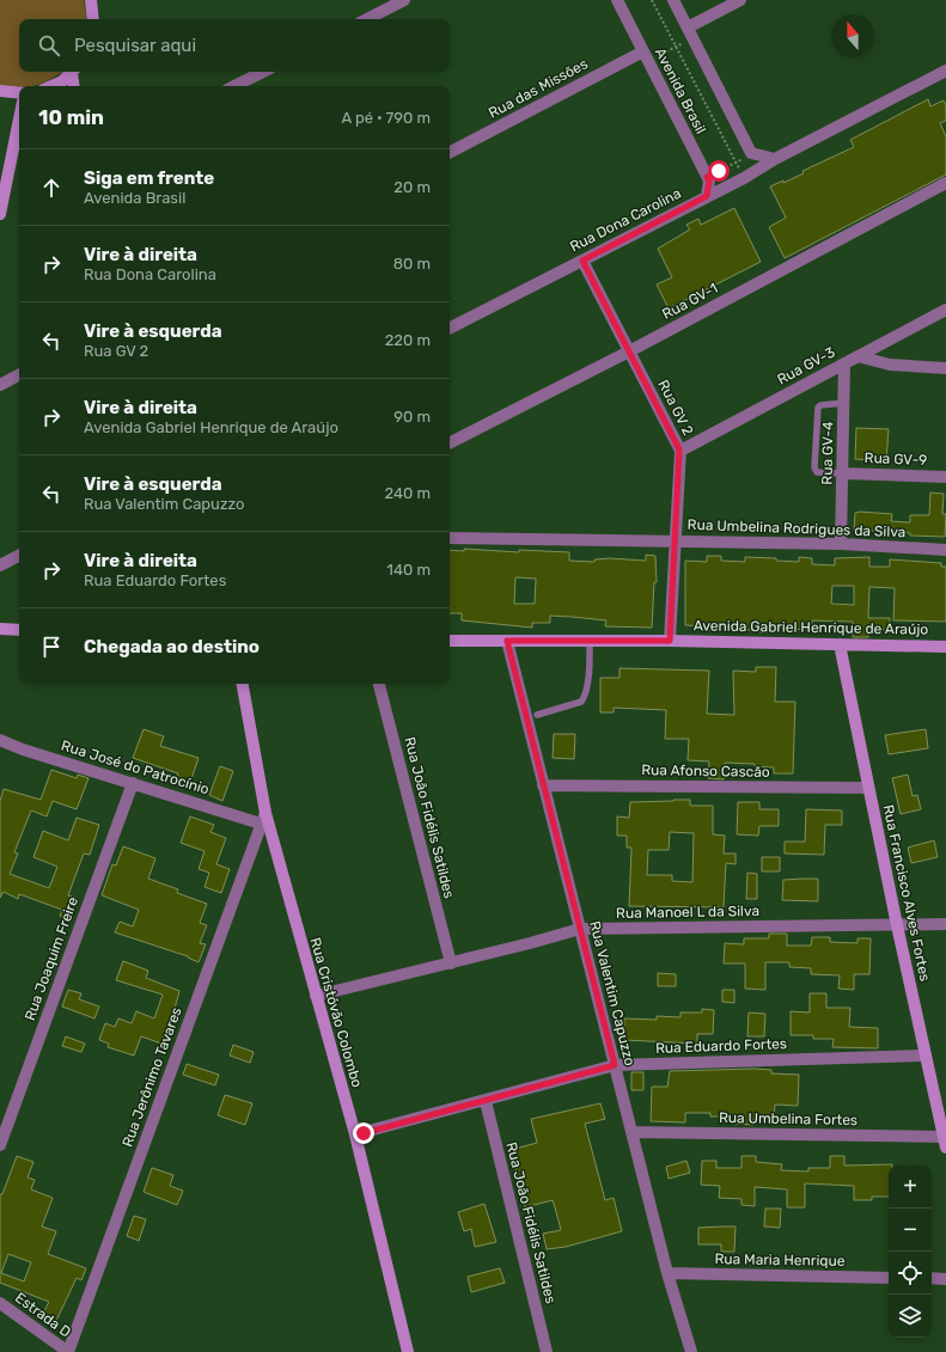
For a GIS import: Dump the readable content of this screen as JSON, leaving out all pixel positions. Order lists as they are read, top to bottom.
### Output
{
  "streets": {
    "street": [
      "Rua das Missões",
      "Avenida Brasil",
      "Rua Dona Carolina",
      "Rua GV-1",
      "Rua GV-3",
      "Rua GV 2",
      "Rua GV-4",
      "Rua GV-9",
      "Rua Umbelina Rodrigues da Silva",
      "Avenida Gabriel Henrique de Araújo",
      "Rua José do Patrocínio",
      "Rua Afonso Cascão",
      "Rua João Fidélis Satildes",
      "Rua Francisco Alves Fortes",
      "Rua Manoel L da Silva",
      "Rua Joaquim Freire",
      "Rua Valentim Capuzzo",
      "Rua Cristóvão Colombo",
      "Rua Eduardo Fortes",
      "Rua Jerônimo Tavares",
      "Rua Umbelina Fortes",
      "Rua Maria Henrique",
      "Estrada D"
    ]
  },
  "crossings": [
    ["Rua das Missões", "Avenida Brasil"],
    ["Avenida Brasil", "Rua Dona Carolina"],
    ["Rua Dona Carolina", "Rua GV 2"],
    ["Rua GV-1", "Rua GV 2"],
    ["Rua GV-3", "Rua GV 2"],
    ["Rua GV-3", "Rua GV-4"],
    ["Rua GV 2", "Rua Umbelina Rodrigues da Silva"],
    ["Rua GV 2", "Avenida Gabriel Henrique de Araújo"],
    ["Rua GV-4", "Rua GV-9"],
    ["Rua GV-4", "Rua Umbelina Rodrigues da Silva"],
    ["Avenida Gabriel Henrique de Araújo", "Rua Francisco Alves Fortes"],
    ["Avenida Gabriel Henrique de Araújo", "Rua Valentim Capuzzo"],
    ["Rua José do Patrocínio", "Rua Joaquim Freire"],
    ["Rua José do Patrocínio", "Rua Cristóvão Colombo"],
    ["Rua José do Patrocínio", "Rua Jerônimo Tavares"],
    ["Rua Afonso Cascão", "Rua Francisco Alves Fortes"],
    ["Rua Afonso Cascão", "Rua Valentim Capuzzo"],
    ["Rua João Fidélis Satildes", "Rua Manoel L da Silva"],
    ["Rua João Fidélis Satildes", "Rua Eduardo Fortes"],
    ["Rua Francisco Alves Fortes", "Rua Manoel L da Silva"],
    ["Rua Francisco Alves Fortes", "Rua Eduardo Fortes"],
    ["Rua Francisco Alves Fortes", "Rua Umbelina Fortes"],
    ["Rua Manoel L da Silva", "Rua Valentim Capuzzo"],
    ["Rua Manoel L da Silva", "Rua Cristóvão Colombo"],
    ["Rua Valentim Capuzzo", "Rua Eduardo Fortes"],
    ["Rua Valentim Capuzzo", "Rua Umbelina Fortes"],
    ["Rua Valentim Capuzzo", "Rua Maria Henrique"],
    ["Rua Cristóvão Colombo", "Rua Eduardo Fortes"],
    ["Rua Cristóvão Colombo", "Rua Jerônimo Tavares"],
    ["Rua Jerônimo Tavares", "Estrada D"]
  ],
  "north": "top",
  "page": {
    "search": "Pesquisar aqui",
    "heading": ["10 min", "A pé · 790 m"],
    "list": [
      ["Siga em frente", "Avenida Brasil", "20 m"],
      ["Vire à direita", "Rua Dona Carolina", "80 m"],
      ["Vire à esquerda", "Rua GV 2", "220 m"],
      ["Vire à direita", "Avenida Gabriel Henrique de Araújo", "90 m"],
      ["Vire à esquerda", "Rua Valentim Capuzzo", "240 m"],
      ["Vire à direita", "Rua Eduardo Fortes", "140 m"],
      "Chegada ao destino"
    ],
    "map_buttons": ["+", "−"]
  }
}
